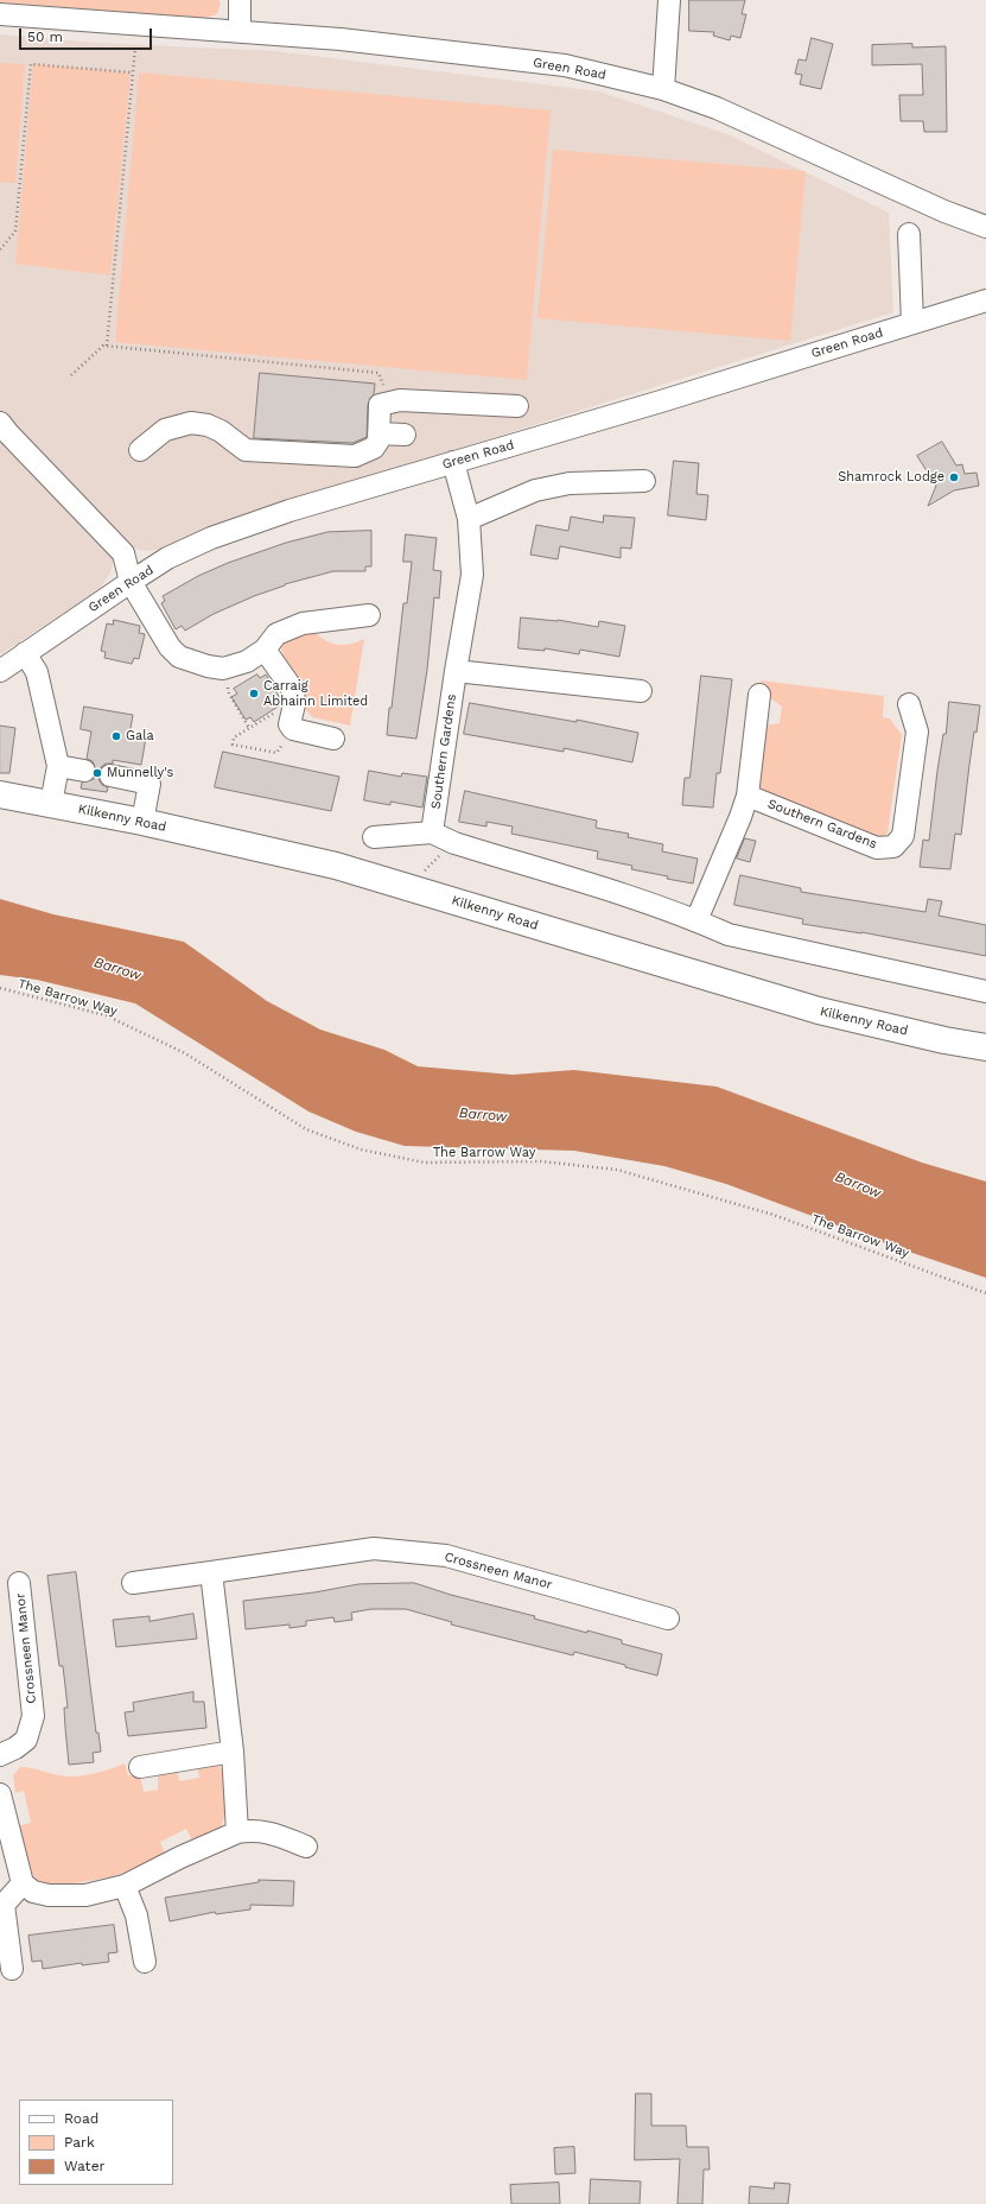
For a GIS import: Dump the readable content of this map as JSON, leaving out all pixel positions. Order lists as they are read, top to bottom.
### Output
{
  "streets": {
    "main road": ["Kilkenny Road"],
    "street": ["Green Road", "Southern Gardens", "Crossneen Manor"],
    "path": ["The Barrow Way"]
  },
  "crossings": [
    ["Green Road", "Southern Gardens"]
  ],
  "water": ["Barrow"],
  "places": [
    "Shamrock Lodge",
    "Carraig Abhainn Limited",
    "Gala",
    "Munnelly's"
  ],
  "legend": ["Road", "Park", "Water"],
  "scale_bar": "50 m"
}
